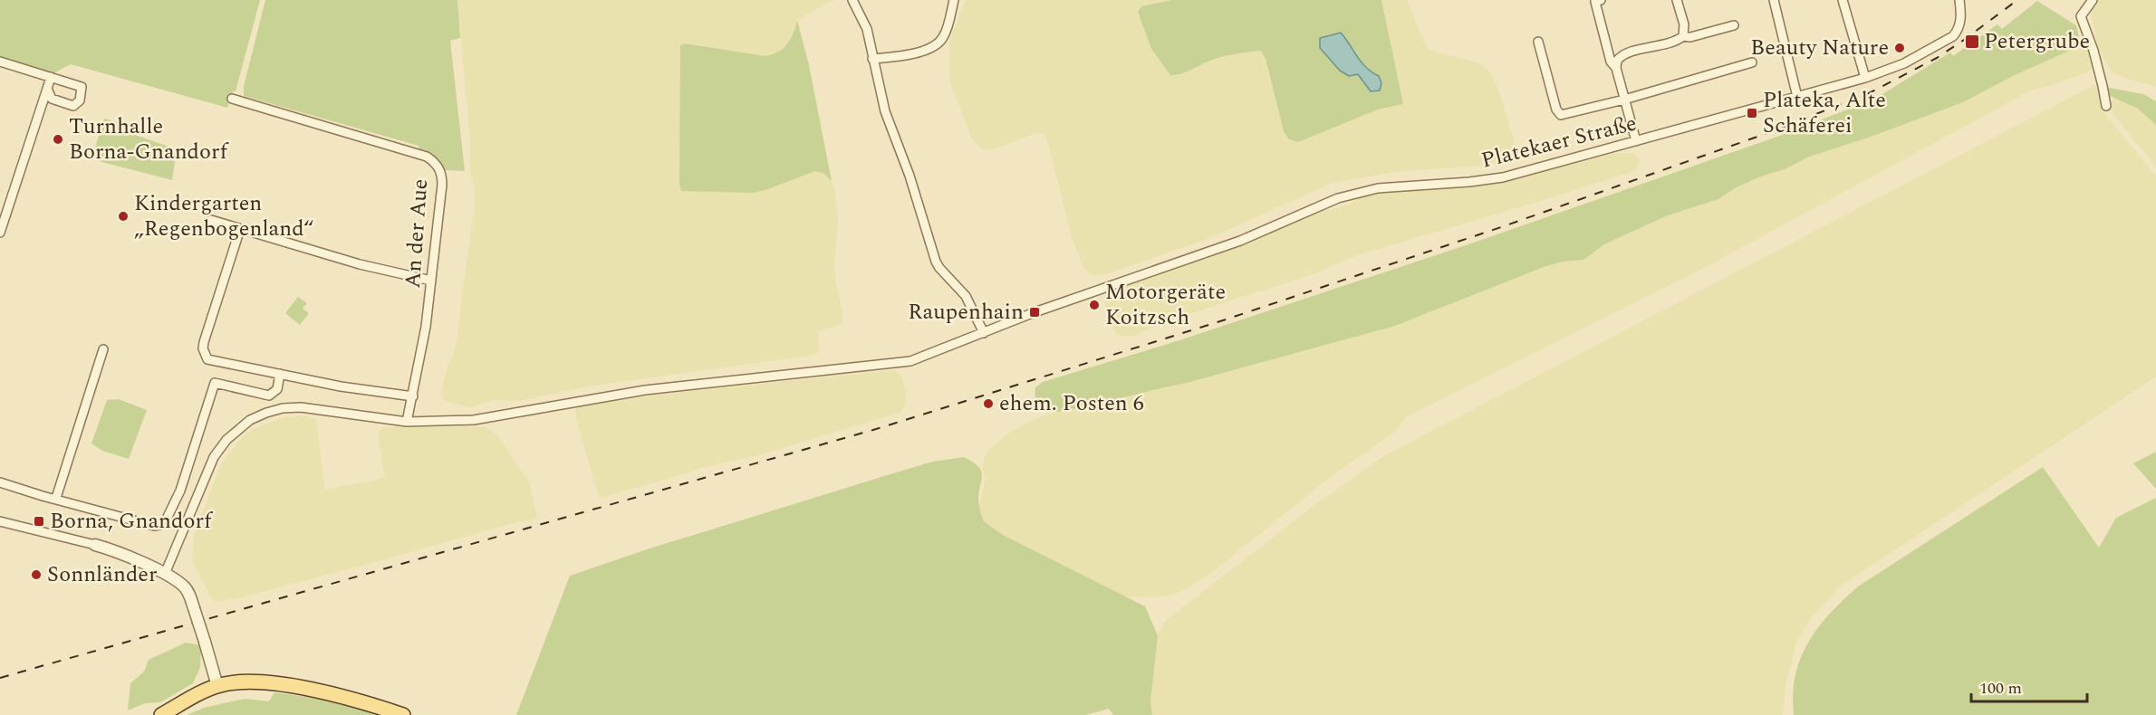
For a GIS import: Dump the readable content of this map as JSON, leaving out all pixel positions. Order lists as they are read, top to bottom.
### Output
{
  "streets": {
    "street": ["Platekaer Straße", "An der Aue"]
  },
  "places": {
    "transit": [
      "Petergrube",
      "Plateka, Alte Schäferei",
      "Raupenhain",
      "Borna, Gnandorf"
    ],
    "other": [
      "Beauty Nature",
      "Turnhalle Borna-Gnandorf",
      "Kindergarten „Regenbogenland“",
      "Motorgeräte Koitzsch",
      "ehem. Posten 6",
      "Sonnländer"
    ]
  },
  "scale_bar": "100 m"
}
